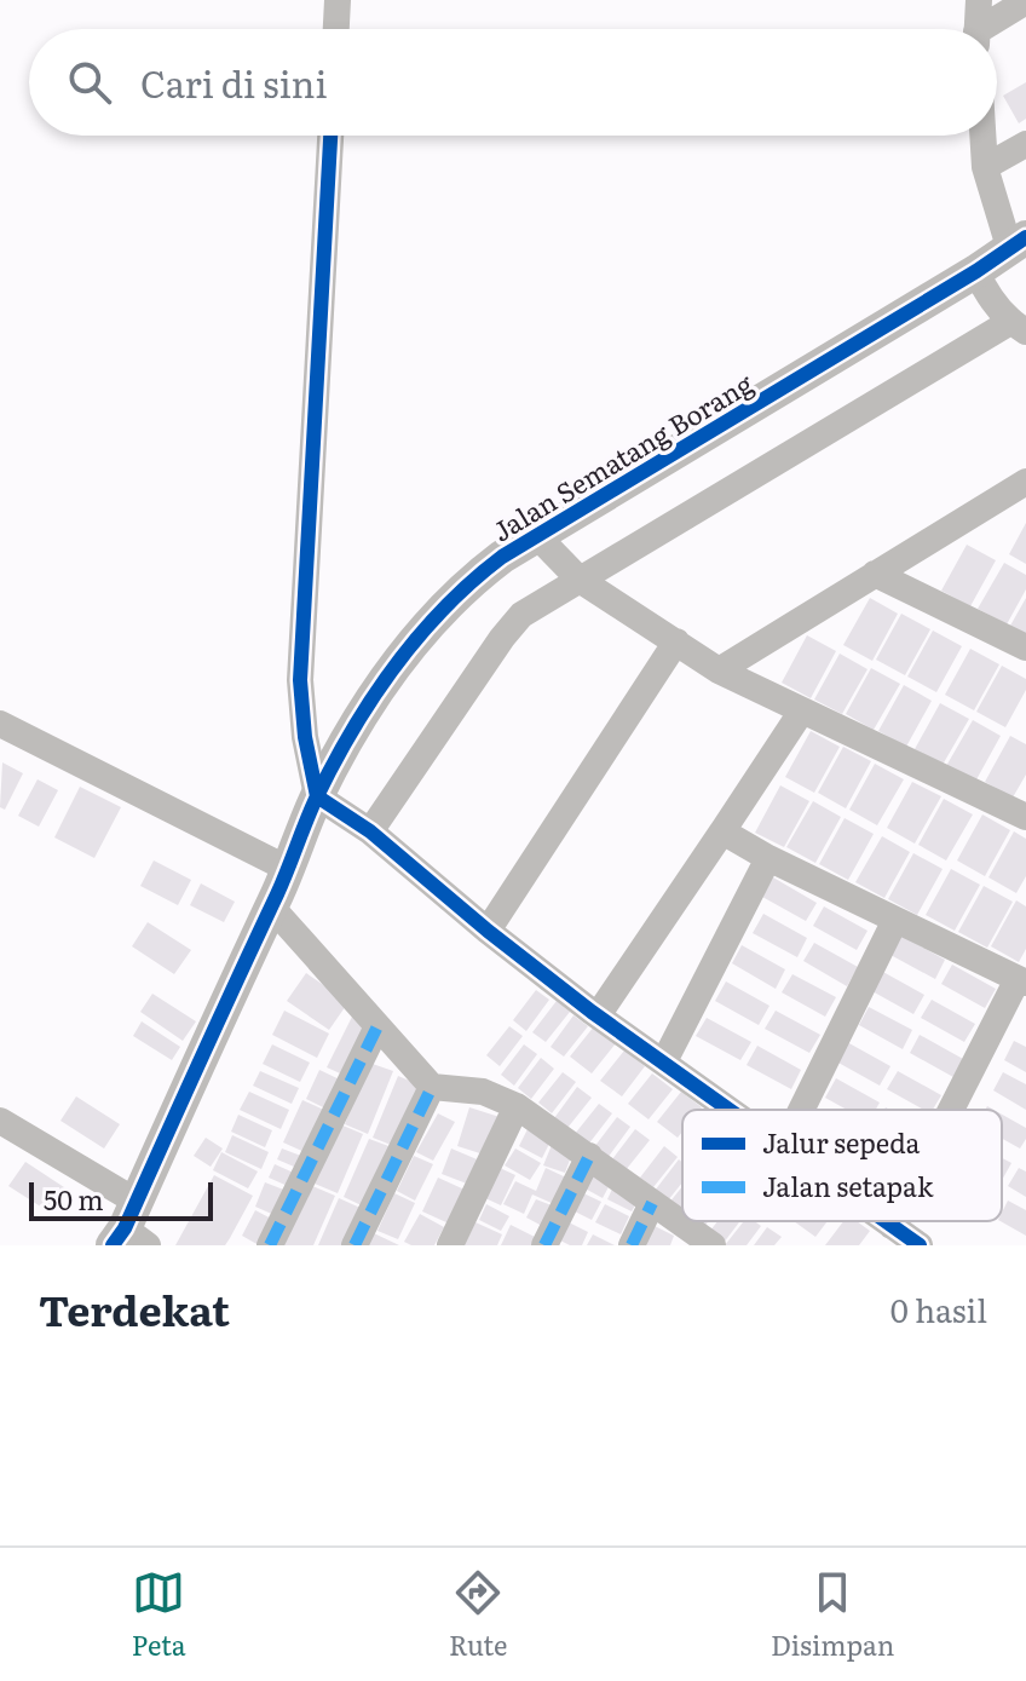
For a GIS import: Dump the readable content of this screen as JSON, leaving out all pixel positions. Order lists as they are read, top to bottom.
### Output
{
  "streets": {
    "street": ["Jalan Sematang Borang"]
  },
  "legend": ["Jalur sepeda", "Jalan setapak"],
  "scale_bar": "50 m",
  "page": {
    "search": "Cari di sini",
    "scale": "50 m",
    "heading": ["Terdekat", "0 hasil"],
    "nav": ["Peta", "Rute", "Disimpan"]
  }
}
